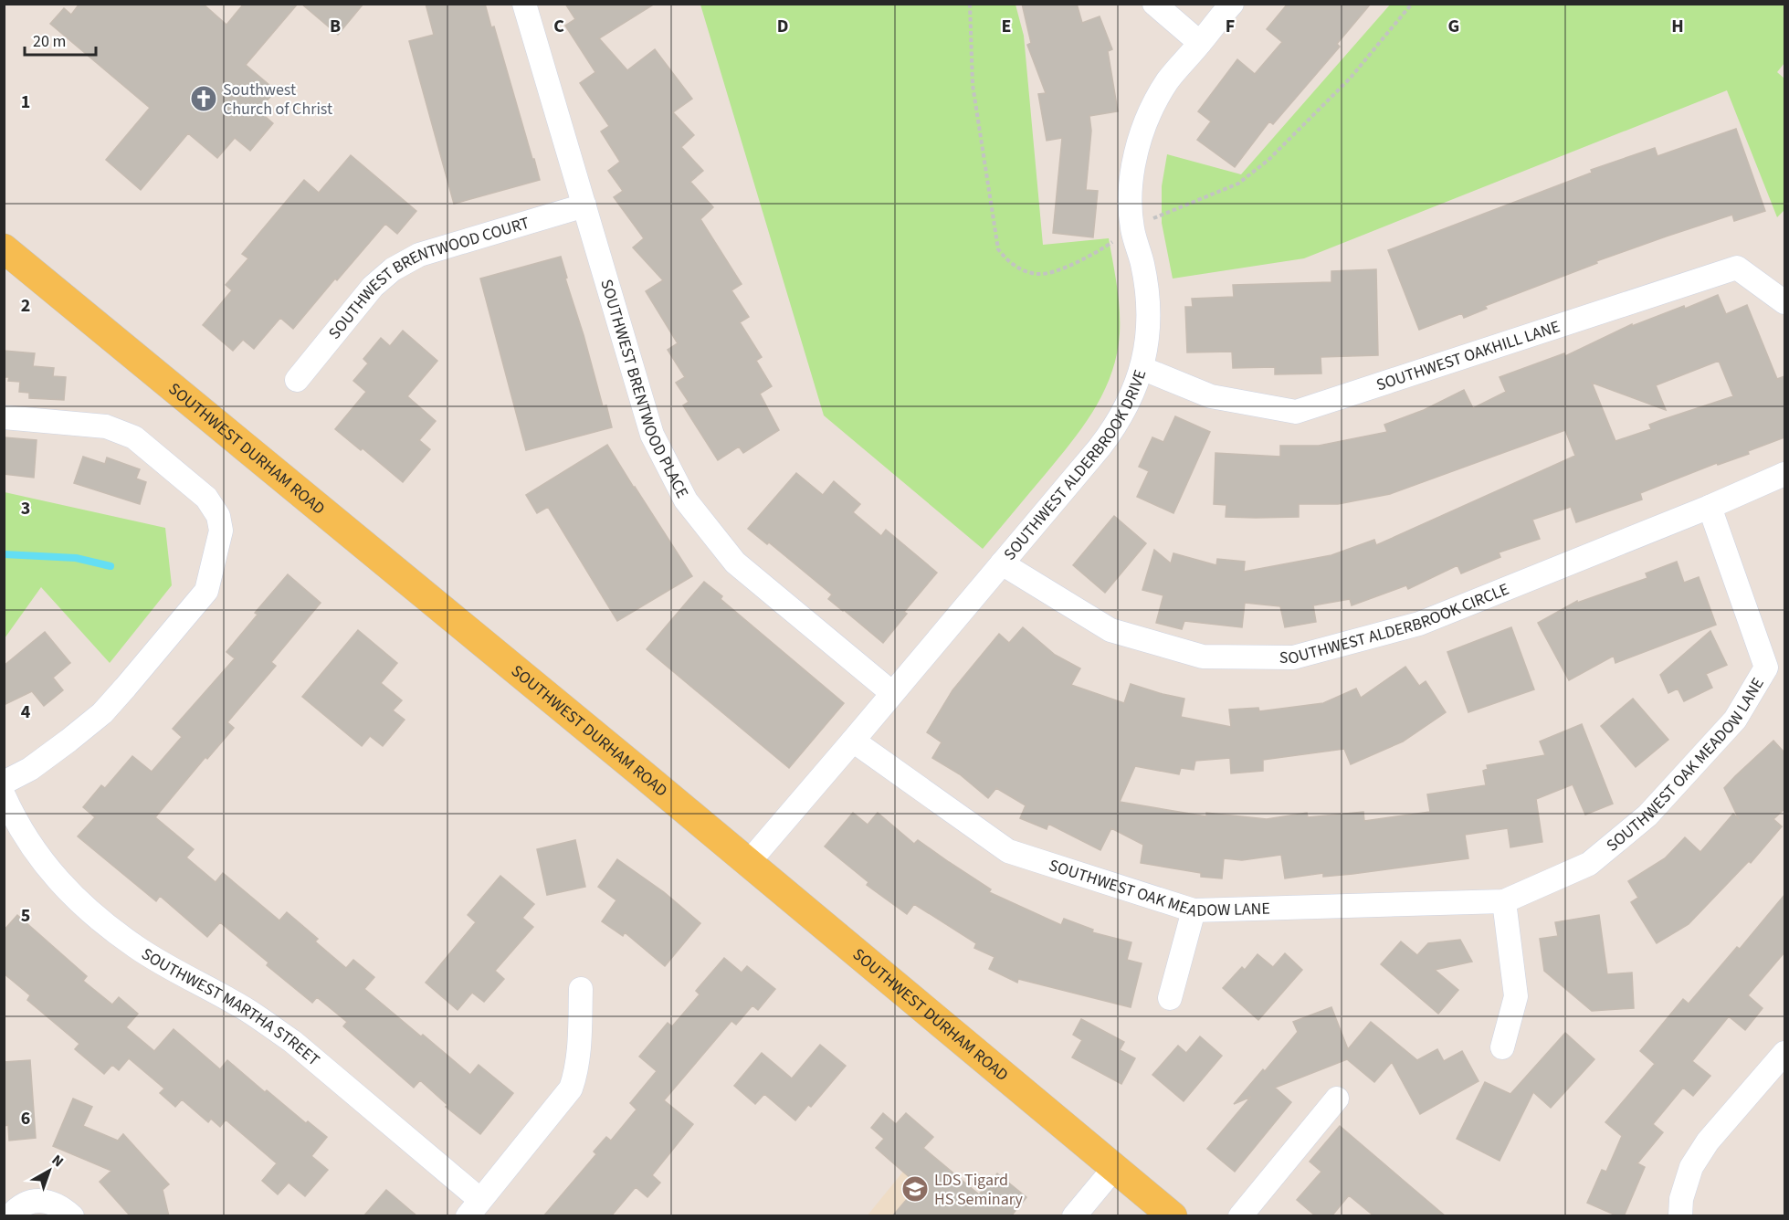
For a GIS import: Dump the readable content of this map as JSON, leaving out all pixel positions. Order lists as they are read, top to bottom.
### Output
{
  "streets": {
    "main road": ["SOUTHWEST DURHAM ROAD"],
    "street": [
      "SOUTHWEST BRENTWOOD COURT",
      "SOUTHWEST OAKHILL LANE",
      "SOUTHWEST BRENTWOOD PLACE",
      "SOUTHWEST ALDERBROOK DRIVE",
      "SOUTHWEST ALDERBROOK CIRCLE",
      "SOUTHWEST OAK MEADOW LANE",
      "SOUTHWEST MARTHA STREET"
    ]
  },
  "crossings": [
    ["SOUTHWEST BRENTWOOD COURT", "SOUTHWEST BRENTWOOD PLACE"],
    ["SOUTHWEST OAKHILL LANE", "SOUTHWEST ALDERBROOK DRIVE"],
    ["SOUTHWEST BRENTWOOD PLACE", "SOUTHWEST ALDERBROOK DRIVE"],
    ["SOUTHWEST DURHAM ROAD", "SOUTHWEST ALDERBROOK DRIVE"],
    ["SOUTHWEST ALDERBROOK DRIVE", "SOUTHWEST ALDERBROOK CIRCLE"],
    ["SOUTHWEST ALDERBROOK DRIVE", "SOUTHWEST OAK MEADOW LANE"],
    ["SOUTHWEST ALDERBROOK CIRCLE", "SOUTHWEST OAK MEADOW LANE"]
  ],
  "places": {
    "church": ["Southwest Church of Christ"],
    "school or university": ["LDS Tigard HS Seminary"]
  },
  "scale_bar": "20 m",
  "north": "top right",
  "grid": {
    "columns": [
      "B",
      "C",
      "D",
      "E",
      "F",
      "G",
      "H"
    ],
    "rows": [
      "1",
      "2",
      "3",
      "4",
      "5",
      "6"
    ]
  }
}
